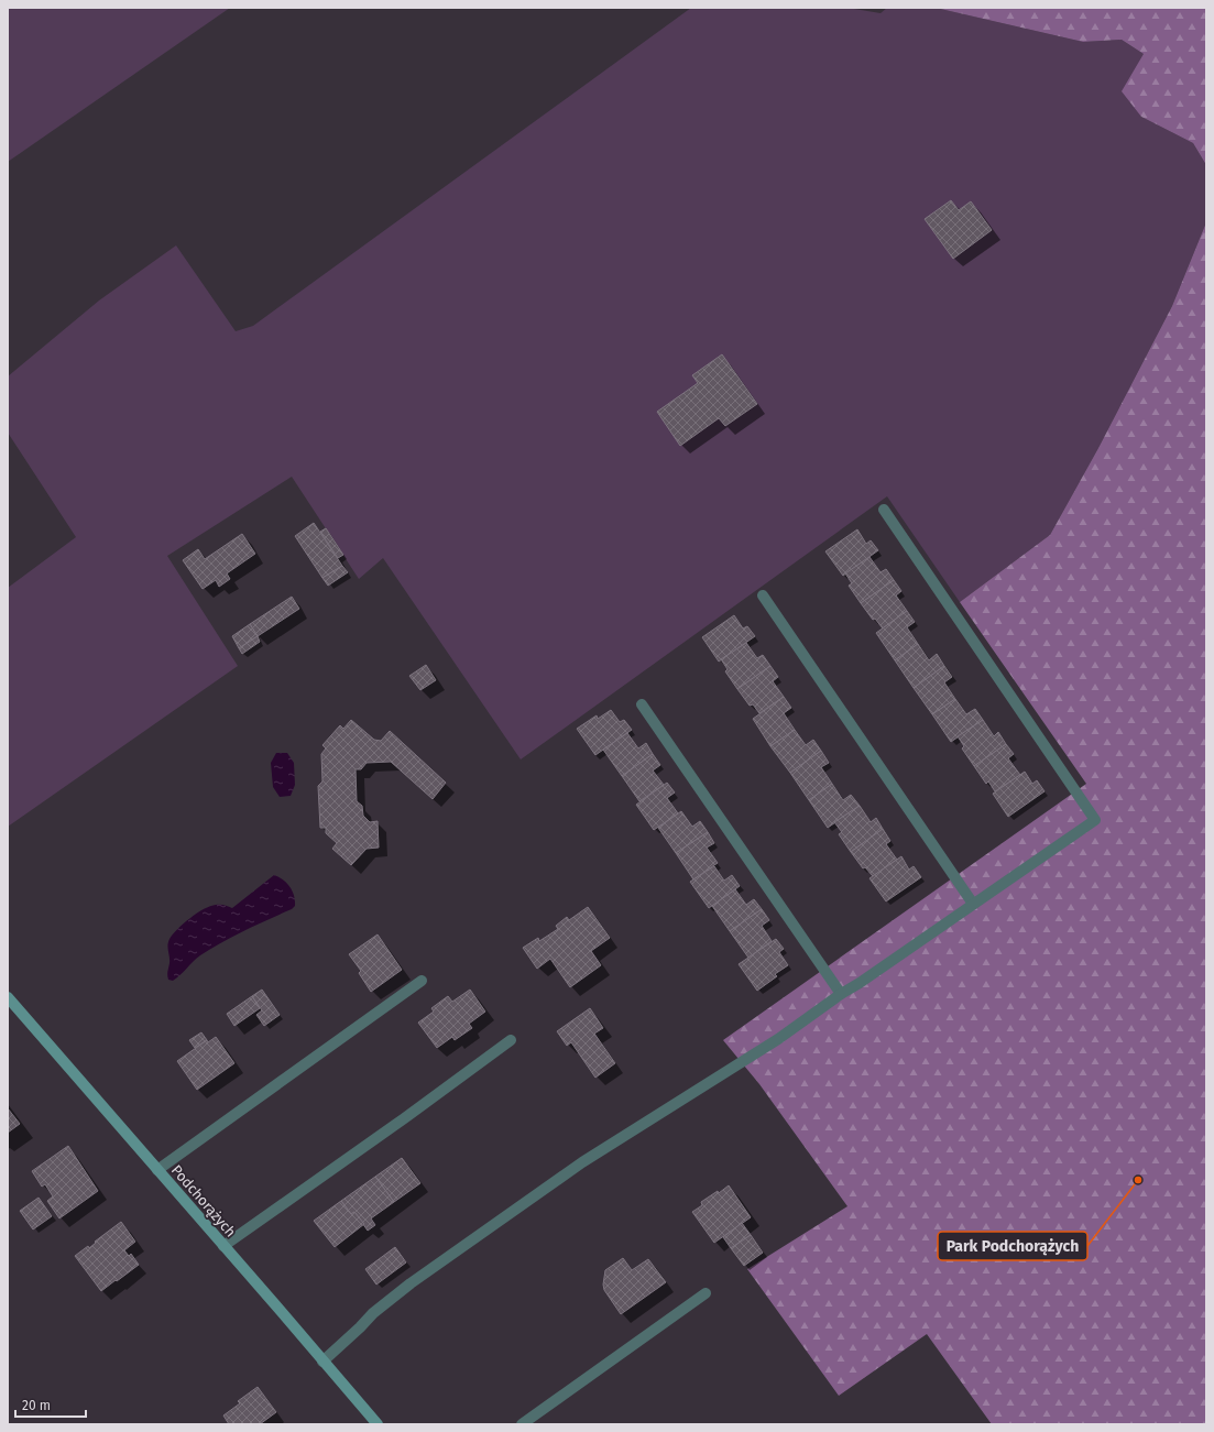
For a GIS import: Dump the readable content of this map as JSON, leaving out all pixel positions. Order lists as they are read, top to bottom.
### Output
{
  "streets": {
    "street": ["Podchorążych"]
  },
  "places": ["Park Podchorążych"],
  "scale_bar": "20 m"
}
